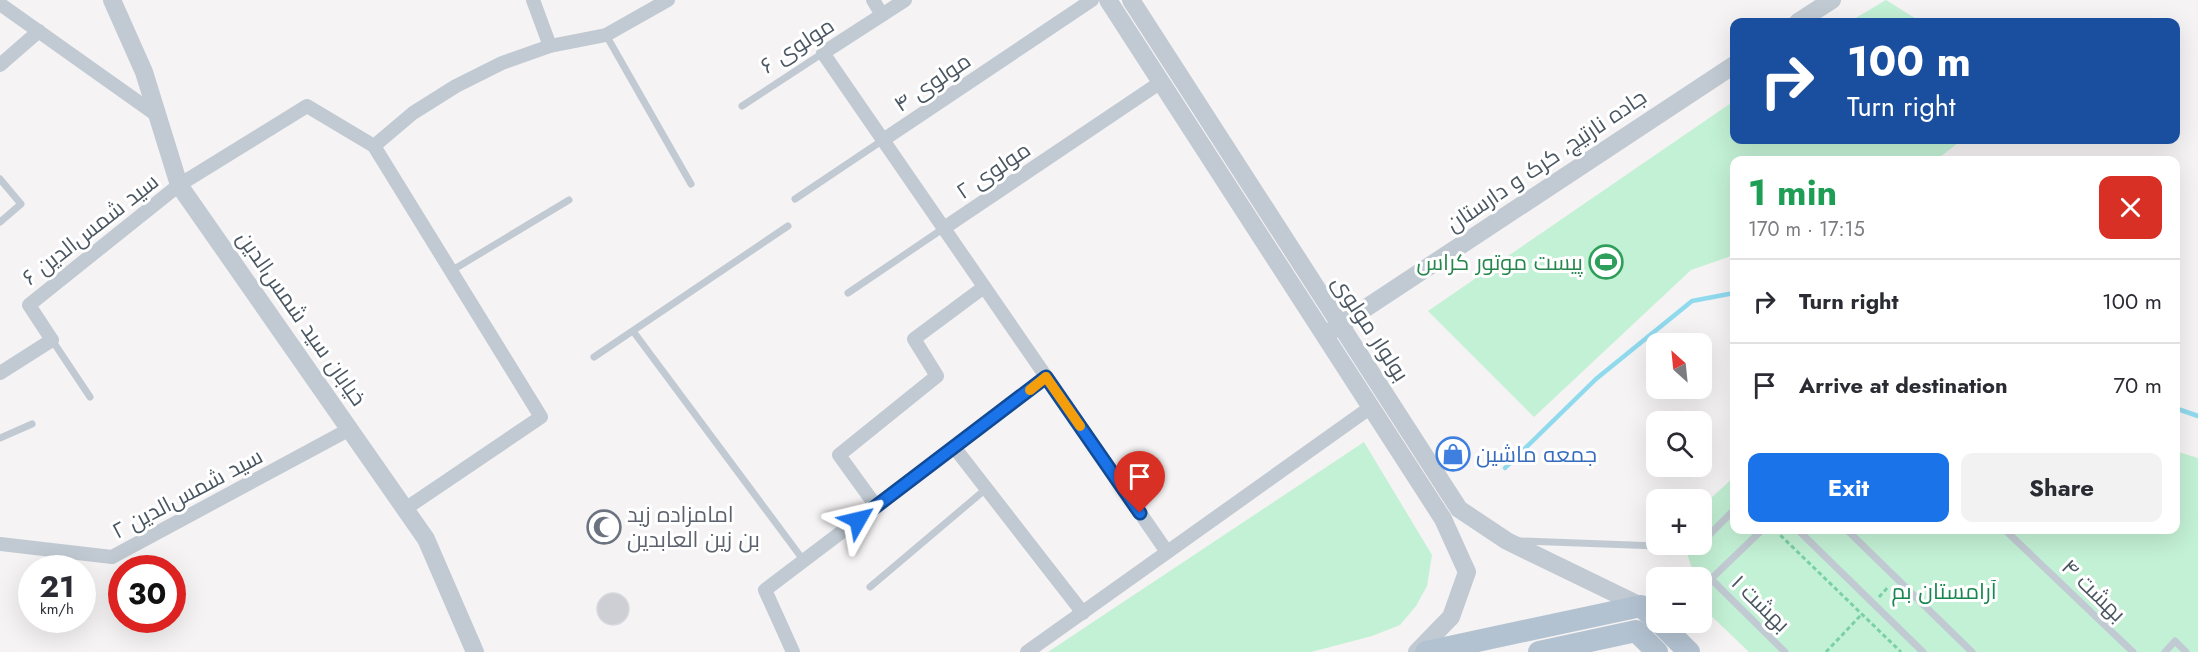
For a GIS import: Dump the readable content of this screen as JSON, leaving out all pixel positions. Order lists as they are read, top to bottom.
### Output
{
  "streets": {
    "street": [
      "مولوی ۶",
      "مولوی ۴",
      "جاده نارتیچ، کرک و دارستان",
      "مولوی ۲",
      "سید شمس‌الدین ۶",
      "خیابان سید شمس‌الدین",
      "بولوار مولوی",
      "سید شمس‌الدین ۲"
    ],
    "lane": ["بهشت ۴", "بهشت ۱"]
  },
  "crossings": [
    ["جاده نارتیچ، کرک و دارستان", "بولوار مولوی"],
    ["مولوی ۲", "بولوار مولوی"],
    ["سید شمس‌الدین ۶", "خیابان سید شمس‌الدین"],
    ["خیابان سید شمس‌الدین", "سید شمس‌الدین ۲"]
  ],
  "parks": ["آرامستان بم"],
  "places": {
    "sports": ["پیست موتور کراس"],
    "shop": ["جمعه ماشین"],
    "mosque": ["امامزاده زید بن زین العابدین"]
  },
  "north": "top left",
  "page": {
    "turn": ["100 m", "Turn right"],
    "heading": ["1 min", "170 m · 17:15"],
    "list": [
      {
        "name": "Turn right",
        "value": "100 m"
      },
      {
        "name": "Arrive at destination",
        "value": "70 m"
      }
    ],
    "map_buttons": ["+", "−"],
    "buttons": ["Exit", "Share"],
    "speed": "21 km/h",
    "limit": "30"
  }
}
